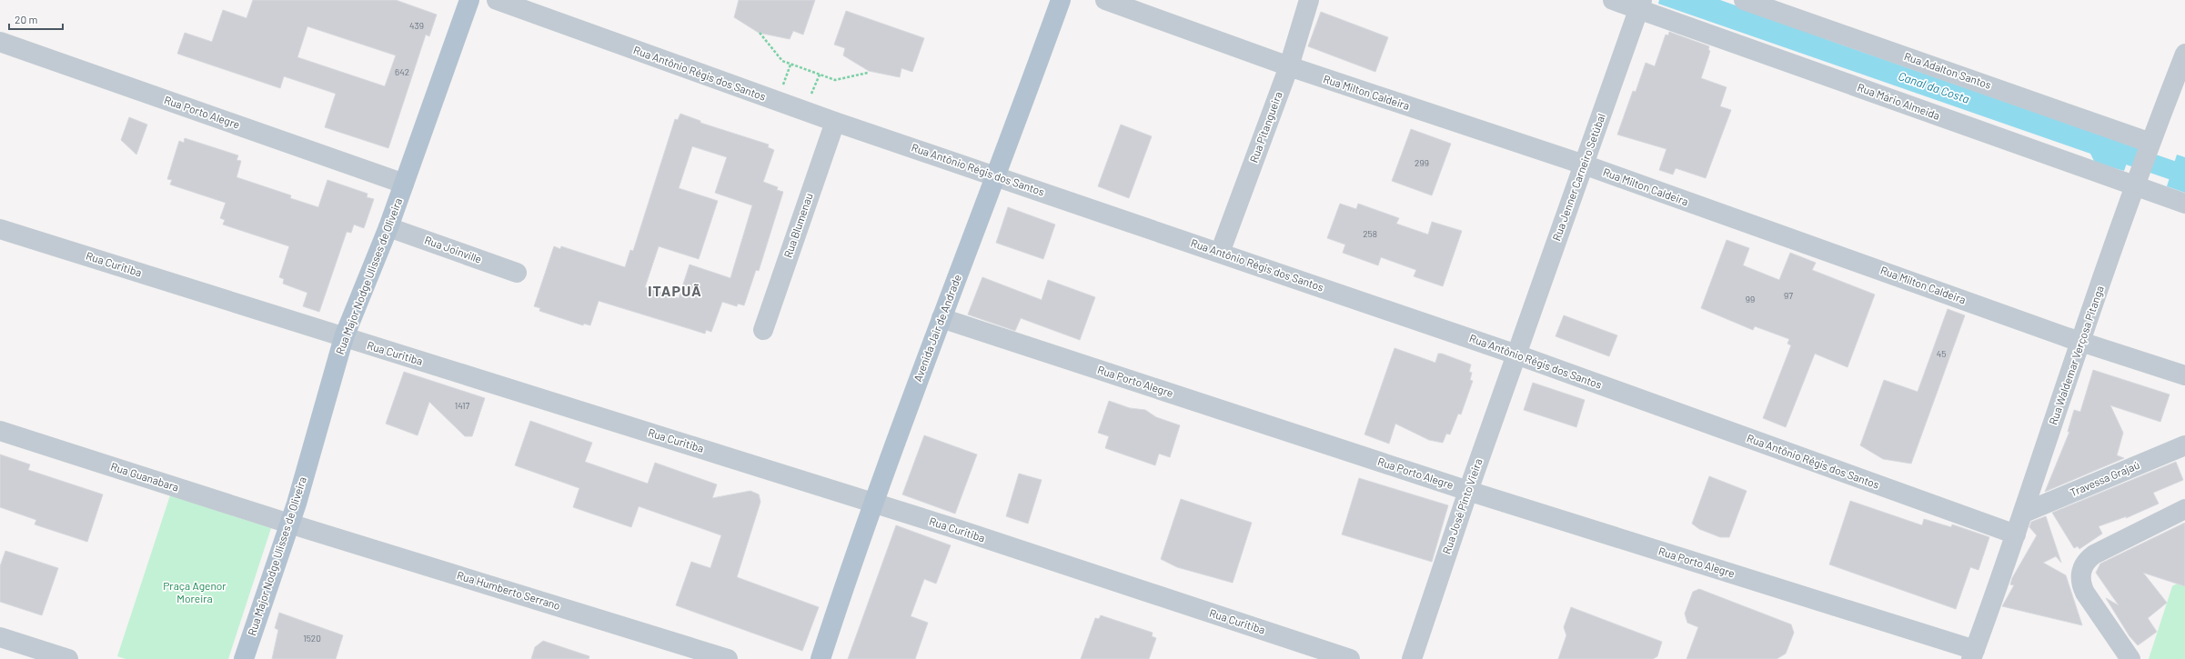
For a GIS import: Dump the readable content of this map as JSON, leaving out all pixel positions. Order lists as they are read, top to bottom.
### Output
{
  "streets": {
    "main road": ["Rua Major Nodge Ulisses de Oliveira", "Avenida Jair de Andrade"],
    "street": [
      "Rua Adalton Santos",
      "Rua Antônio Régis dos Santos",
      "Rua Milton Caldeira",
      "Rua Mário Almeida",
      "Rua Porto Alegre",
      "Rua Pitangueira",
      "Rua Jenner Carneiro Setúbal",
      "Rua Blumenau",
      "Rua Joinville",
      "Rua Curitiba",
      "Rua Waldemar Verçosa Pitanga",
      "Rua Guanabara",
      "Travessa Grajaú",
      "Rua José Pinto Vieira",
      "Rua Humberto Serrano"
    ]
  },
  "crossings": [
    ["Rua Adalton Santos", "Rua Waldemar Verçosa Pitanga"],
    ["Rua Antônio Régis dos Santos", "Rua Pitangueira"],
    ["Rua Antônio Régis dos Santos", "Rua Jenner Carneiro Setúbal"],
    ["Rua Antônio Régis dos Santos", "Rua Blumenau"],
    ["Rua Antônio Régis dos Santos", "Avenida Jair de Andrade"],
    ["Rua Antônio Régis dos Santos", "Rua Waldemar Verçosa Pitanga"],
    ["Rua Antônio Régis dos Santos", "Rua José Pinto Vieira"],
    ["Rua Milton Caldeira", "Rua Pitangueira"],
    ["Rua Milton Caldeira", "Rua Jenner Carneiro Setúbal"],
    ["Rua Milton Caldeira", "Rua Waldemar Verçosa Pitanga"],
    ["Rua Mário Almeida", "Rua Jenner Carneiro Setúbal"],
    ["Rua Mário Almeida", "Rua Waldemar Verçosa Pitanga"],
    ["Rua Porto Alegre", "Rua Major Nodge Ulisses de Oliveira"],
    ["Rua Porto Alegre", "Avenida Jair de Andrade"],
    ["Rua Porto Alegre", "Rua Waldemar Verçosa Pitanga"],
    ["Rua Porto Alegre", "Rua José Pinto Vieira"],
    ["Rua Jenner Carneiro Setúbal", "Rua José Pinto Vieira"],
    ["Rua Joinville", "Rua Major Nodge Ulisses de Oliveira"],
    ["Rua Curitiba", "Rua Major Nodge Ulisses de Oliveira"],
    ["Rua Curitiba", "Avenida Jair de Andrade"],
    ["Rua Major Nodge Ulisses de Oliveira", "Rua Guanabara"],
    ["Rua Major Nodge Ulisses de Oliveira", "Rua Humberto Serrano"],
    ["Rua Waldemar Verçosa Pitanga", "Travessa Grajaú"],
    ["Rua Guanabara", "Rua Humberto Serrano"]
  ],
  "districts": ["ITAPUÃ"],
  "water": ["Canal da Costa"],
  "parks": ["Praça Agenor Moreira"],
  "house_numbers": [
    "439",
    "642",
    "299",
    "258",
    "97",
    "99",
    "45",
    "1417",
    "1520"
  ],
  "scale_bar": "20 m"
}
